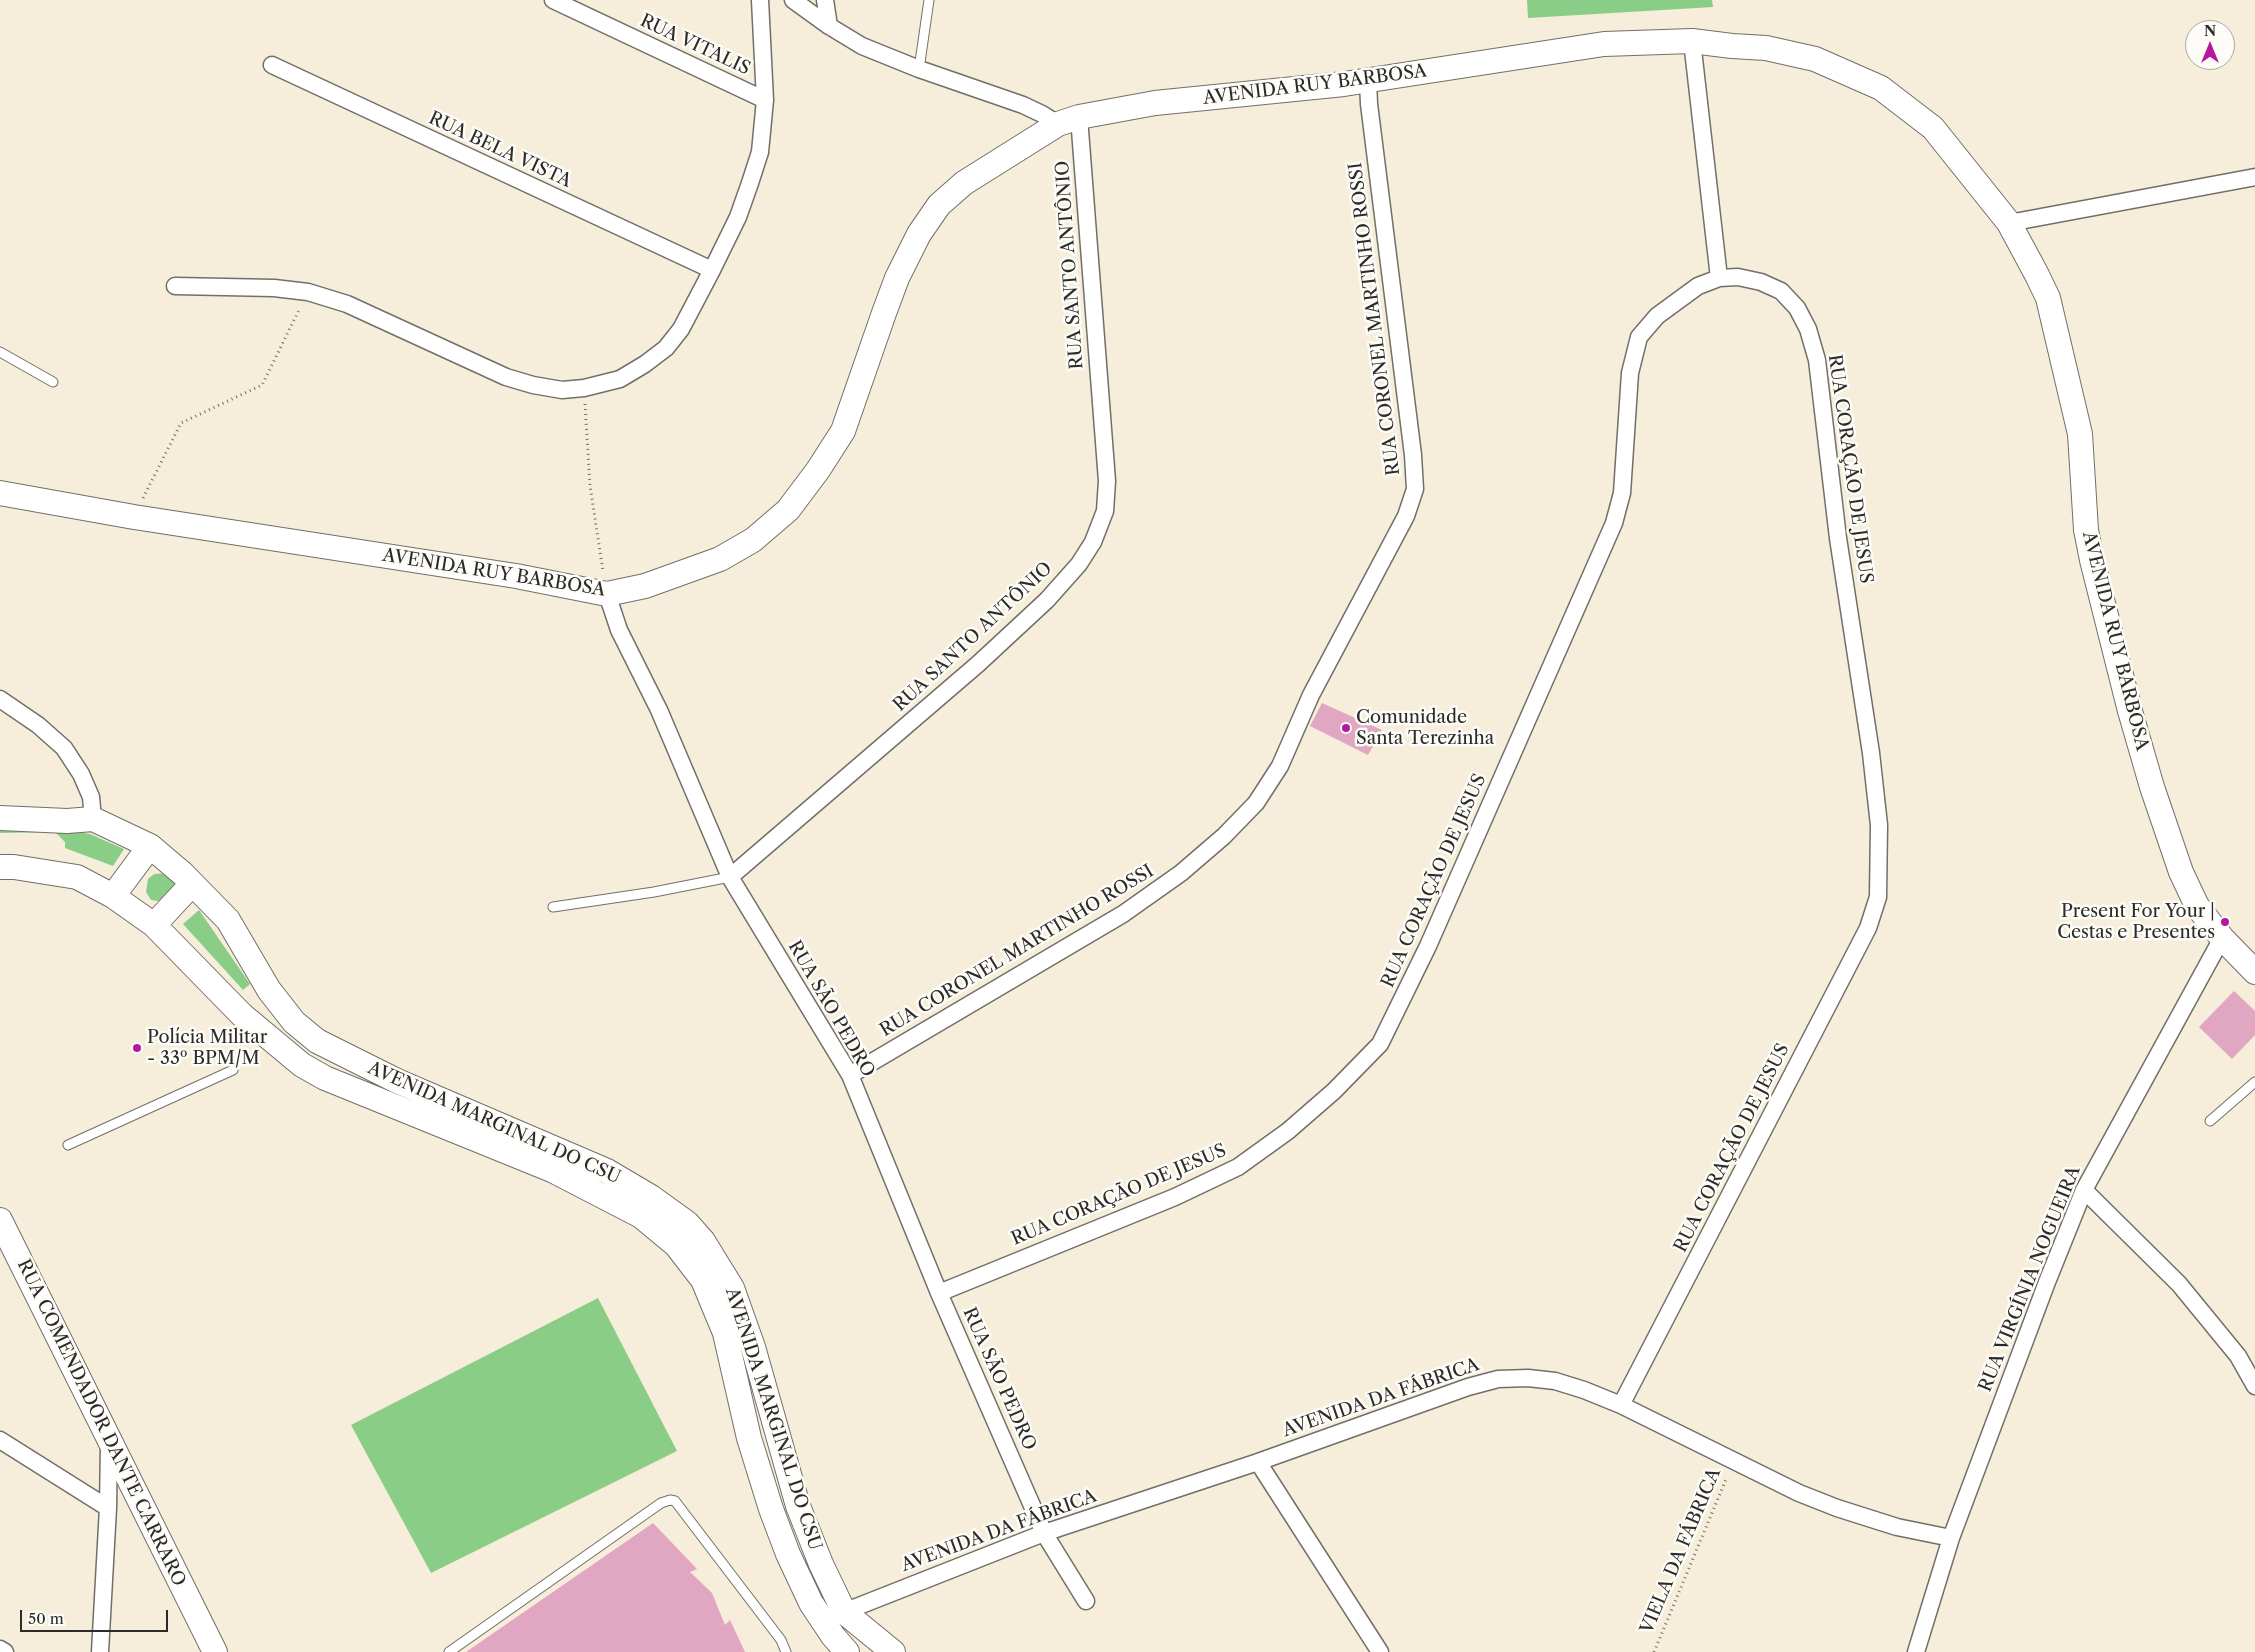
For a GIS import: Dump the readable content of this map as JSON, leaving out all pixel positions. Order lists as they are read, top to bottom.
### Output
{
  "streets": {
    "street": [
      "RUA VITALIS",
      "AVENIDA RUY BARBOSA",
      "RUA BELA VISTA",
      "RUA SANTO ANTÔNIO",
      "RUA CORONEL MARTINHO ROSSI",
      "RUA CORAÇÃO DE JESUS",
      "RUA SÃO PEDRO",
      "AVENIDA MARGINAL DO CSU",
      "RUA VIRGÍNIA NOGUEIRA",
      "AVENIDA DA FÁBRICA",
      "RUA COMENDADOR DANTE CARRARO"
    ],
    "path": ["VIELA DA FÁBRICA"]
  },
  "crossings": [
    ["AVENIDA RUY BARBOSA", "RUA SANTO ANTÔNIO"],
    ["AVENIDA RUY BARBOSA", "RUA CORONEL MARTINHO ROSSI"],
    ["AVENIDA RUY BARBOSA", "RUA SÃO PEDRO"],
    ["AVENIDA RUY BARBOSA", "RUA VIRGÍNIA NOGUEIRA"],
    ["RUA SANTO ANTÔNIO", "RUA SÃO PEDRO"],
    ["RUA CORONEL MARTINHO ROSSI", "RUA SÃO PEDRO"],
    ["RUA CORAÇÃO DE JESUS", "RUA SÃO PEDRO"],
    ["RUA CORAÇÃO DE JESUS", "AVENIDA DA FÁBRICA"],
    ["RUA SÃO PEDRO", "AVENIDA DA FÁBRICA"],
    ["AVENIDA MARGINAL DO CSU", "AVENIDA DA FÁBRICA"],
    ["RUA VIRGÍNIA NOGUEIRA", "AVENIDA DA FÁBRICA"],
    ["AVENIDA DA FÁBRICA", "VIELA DA FÁBRICA"]
  ],
  "places": ["Comunidade Santa Terezinha", "Present For Your | Cestas e Presentes", "Polícia Militar - 33º BPM/M"],
  "scale_bar": "50 m",
  "north": "top"
}
